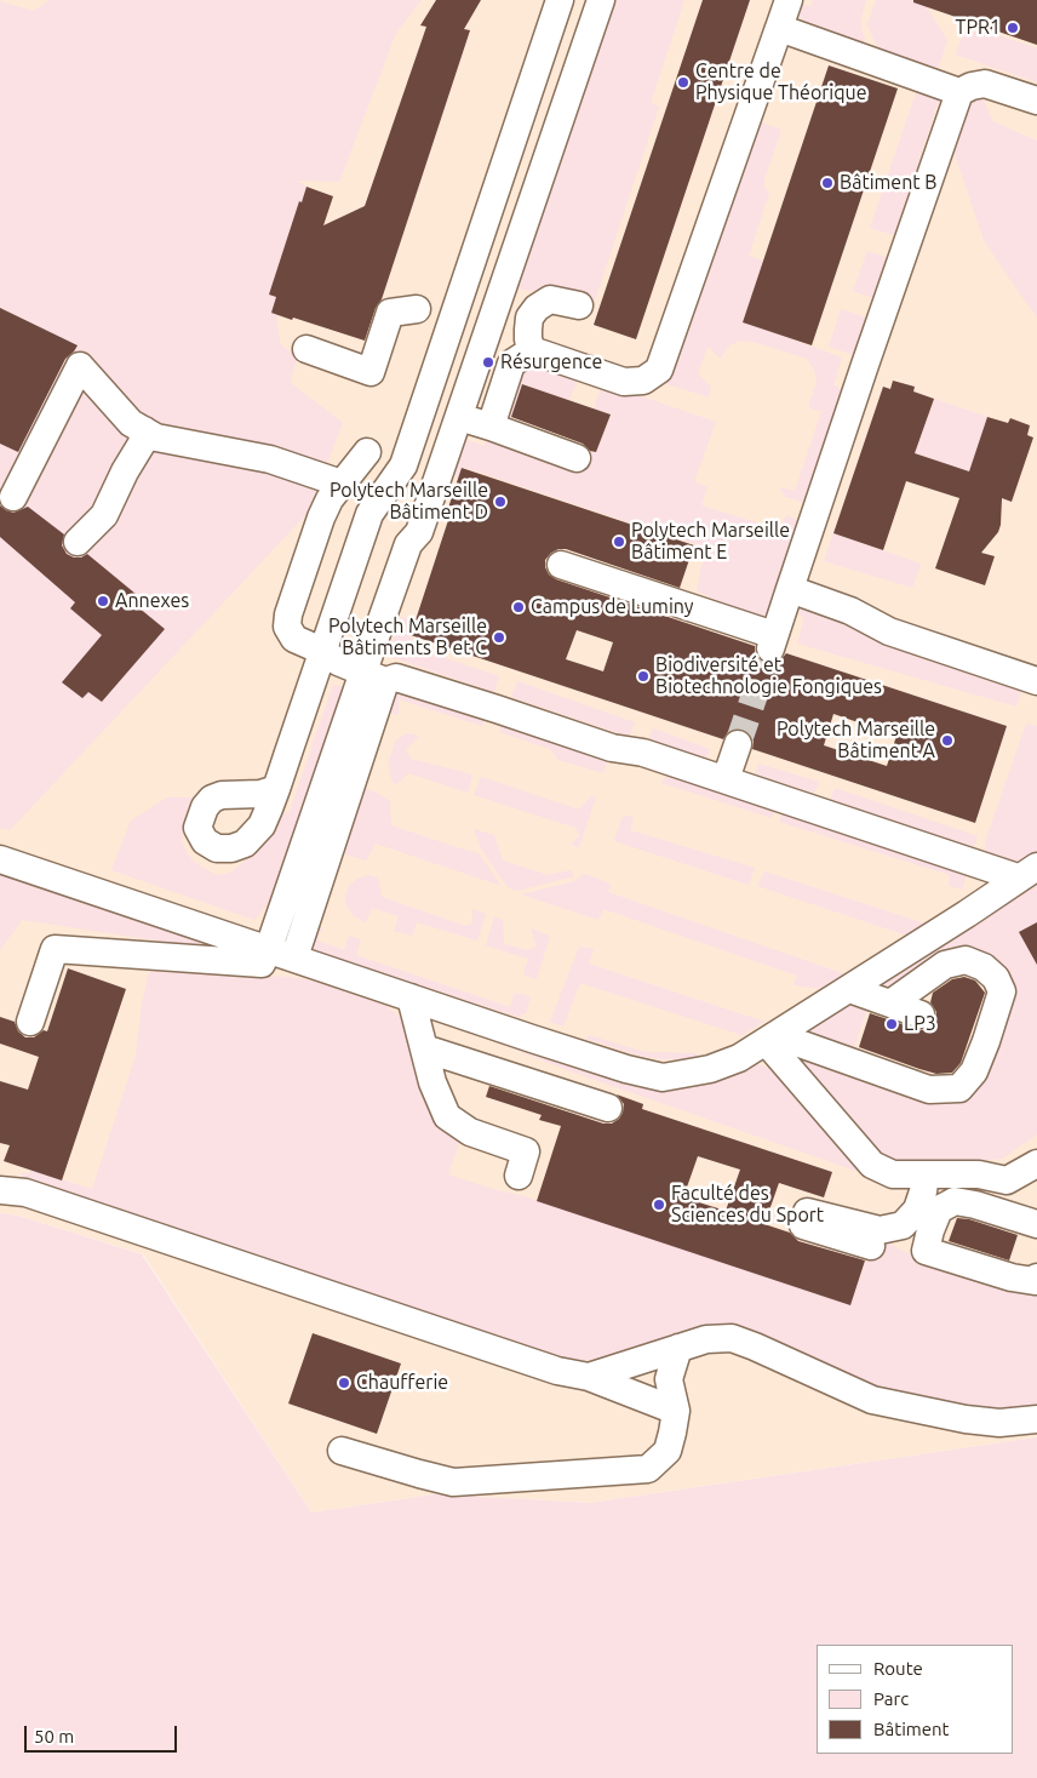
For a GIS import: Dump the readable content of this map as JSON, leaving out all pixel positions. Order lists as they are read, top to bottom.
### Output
{
  "places": [
    "TPR1",
    "Centre de Physique Théorique",
    "Bâtiment B",
    "Résurgence",
    "Polytech Marseille Bâtiment D",
    "Polytech Marseille Bâtiment E",
    "Annexes",
    "Campus de Luminy",
    "Polytech Marseille Bâtiments B et C",
    "Biodiversité et Biotechnologie Fongiques",
    "Polytech Marseille Bâtiment A",
    "LP3",
    "Faculté des Sciences du Sport",
    "Chaufferie"
  ],
  "legend": ["Route", "Parc", "Bâtiment"],
  "scale_bar": "50 m"
}
